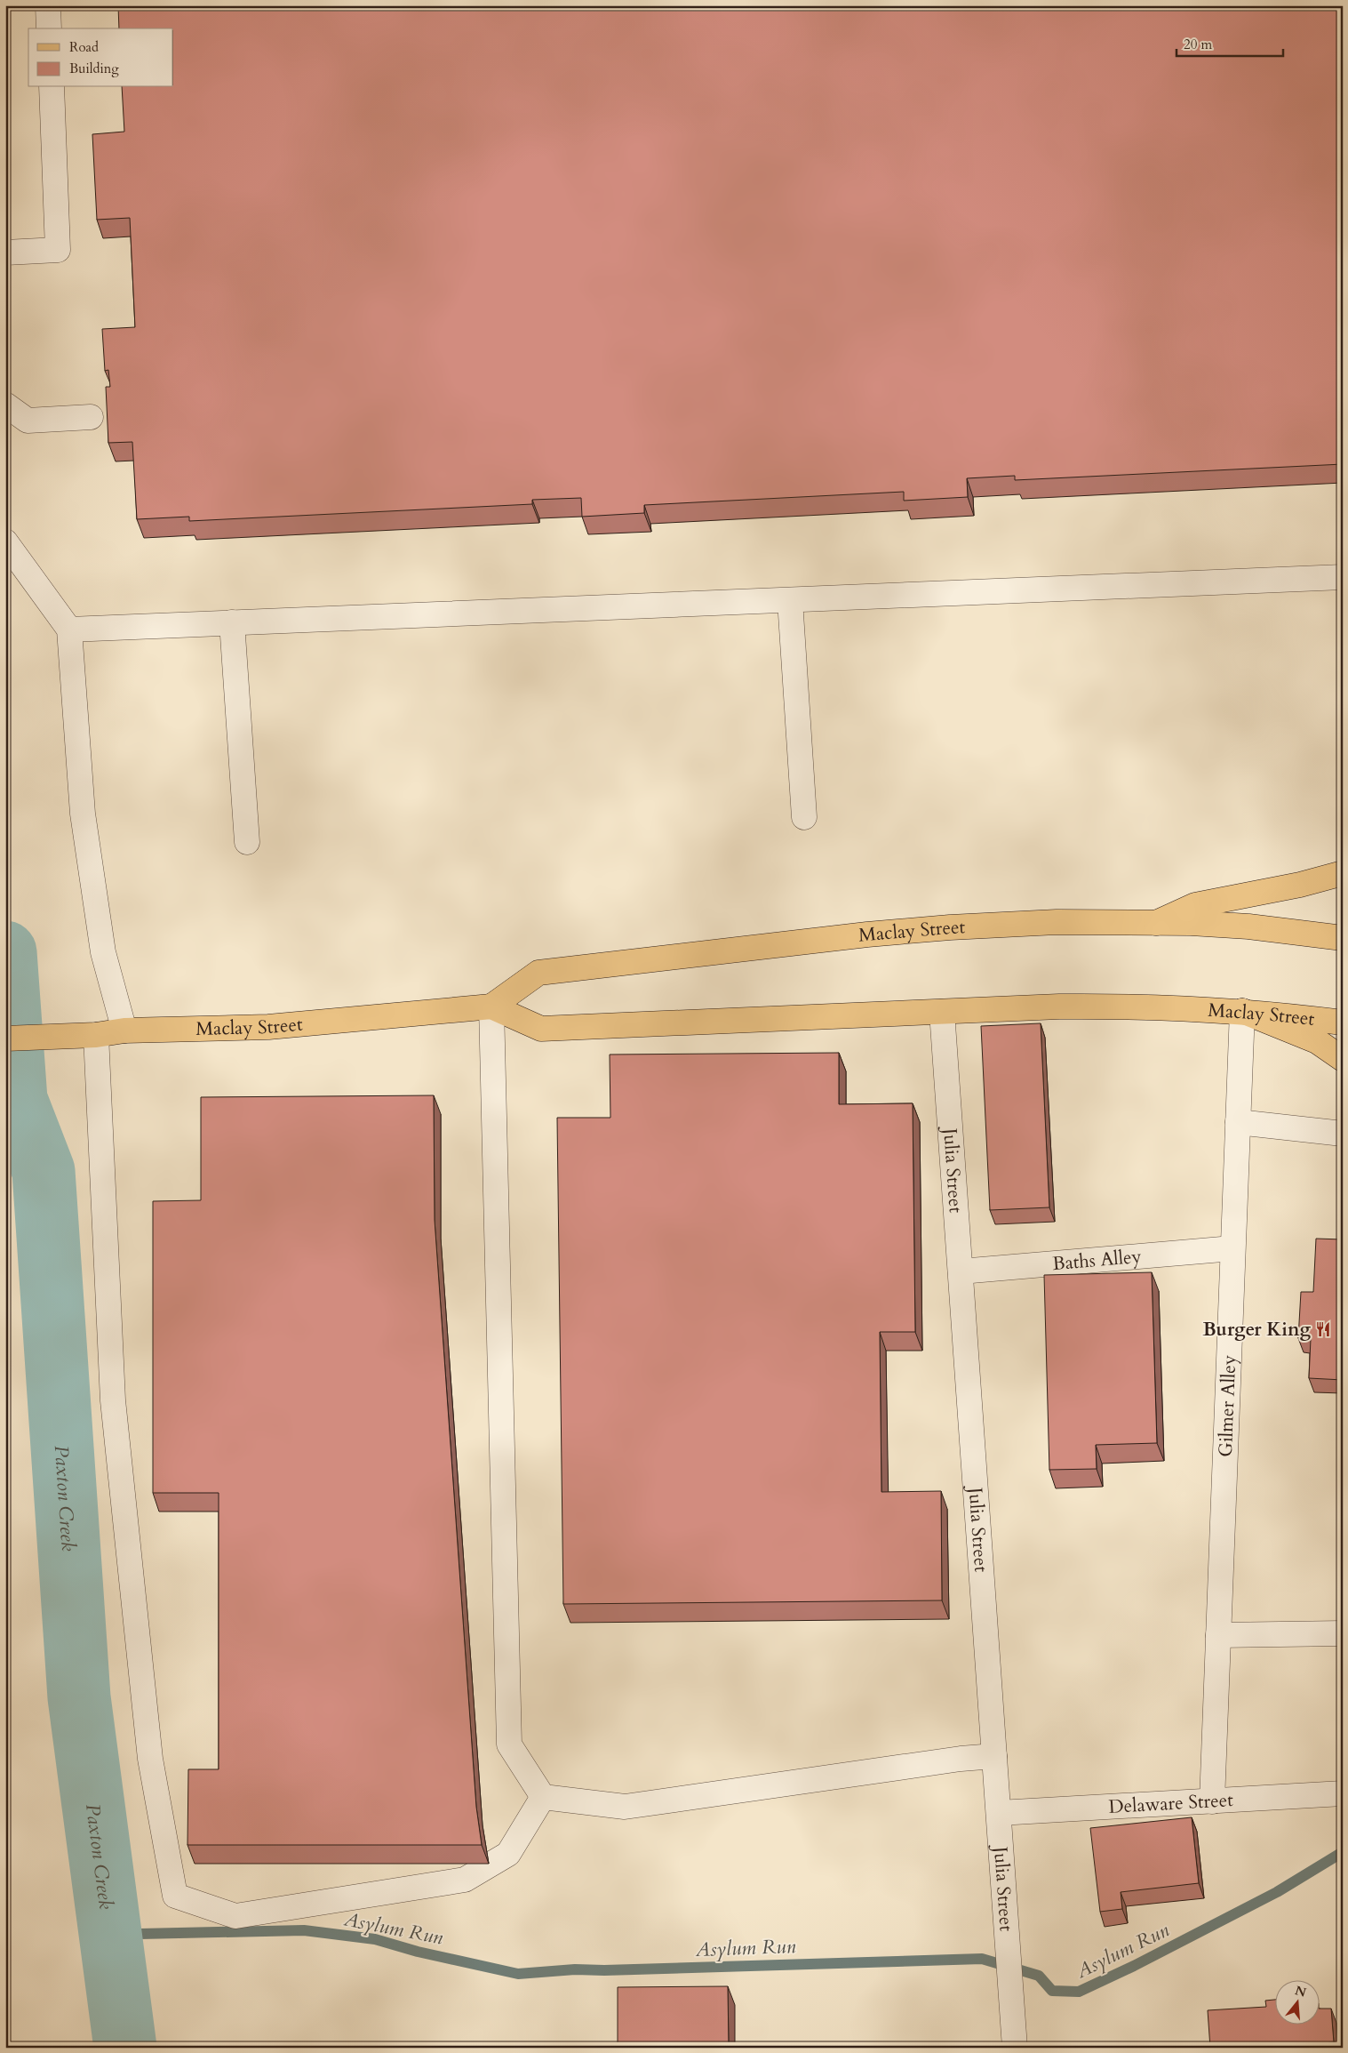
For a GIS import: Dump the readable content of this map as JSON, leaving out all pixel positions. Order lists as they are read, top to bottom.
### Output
{
  "streets": {
    "main road": ["Maclay Street"],
    "street": [
      "Julia Street",
      "Baths Alley",
      "Gilmer Alley",
      "Delaware Street"
    ]
  },
  "crossings": [
    ["Maclay Street", "Julia Street"],
    ["Maclay Street", "Gilmer Alley"],
    ["Julia Street", "Baths Alley"],
    ["Julia Street", "Delaware Street"],
    ["Baths Alley", "Gilmer Alley"],
    ["Gilmer Alley", "Delaware Street"]
  ],
  "water": ["Paxton Creek", "Asylum Run"],
  "places": {
    "restaurant": ["Burger King"]
  },
  "legend": ["Road", "Building"],
  "scale_bar": "20 m",
  "north": "top"
}
